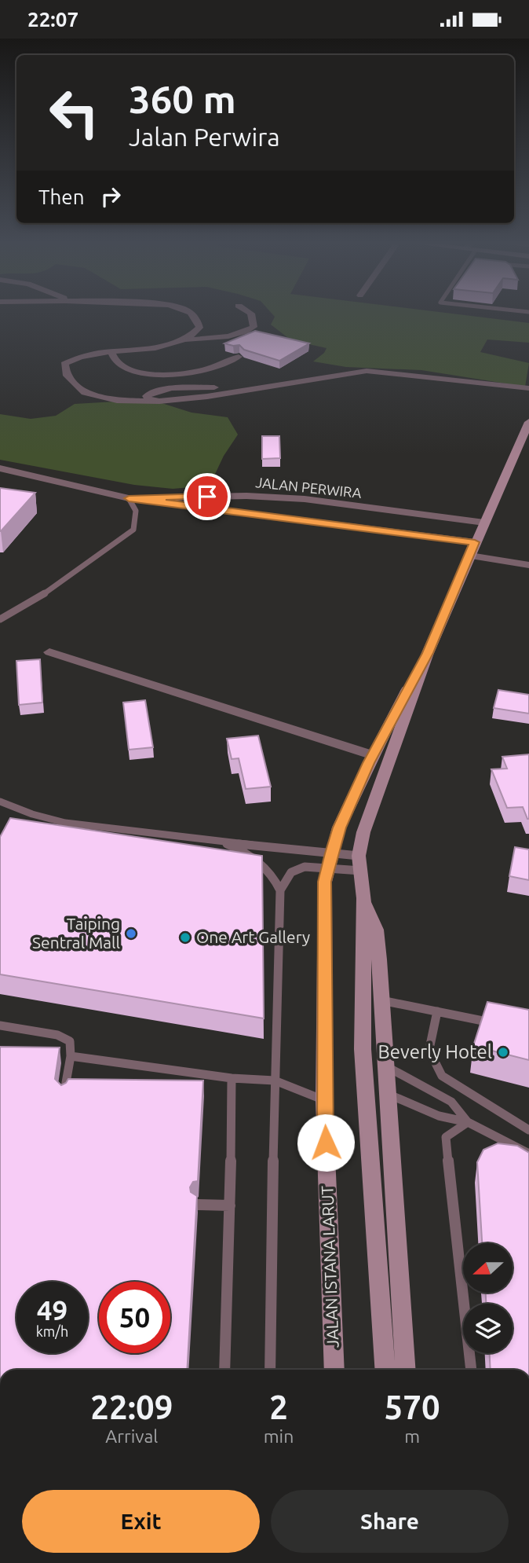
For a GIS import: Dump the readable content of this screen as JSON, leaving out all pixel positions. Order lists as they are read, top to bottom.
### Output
{
  "streets": {
    "main road": ["JALAN ISTANA LARUT"],
    "street": ["JALAN PERWIRA"]
  },
  "crossings": [
    ["JALAN PERWIRA", "JALAN ISTANA LARUT"]
  ],
  "places": ["Taiping Sentral Mall", "One Art Gallery", "Beverly Hotel"],
  "north": "left",
  "page": {
    "status": "22:07",
    "turn": ["360 m", "Jalan Perwira"],
    "then": "Then",
    "speed": "49 km/h",
    "limit": "50",
    "eta": [
      "22:09",
      "Arrival",
      "2",
      "min",
      "570",
      "m"
    ],
    "buttons": ["Exit", "Share"]
  }
}
